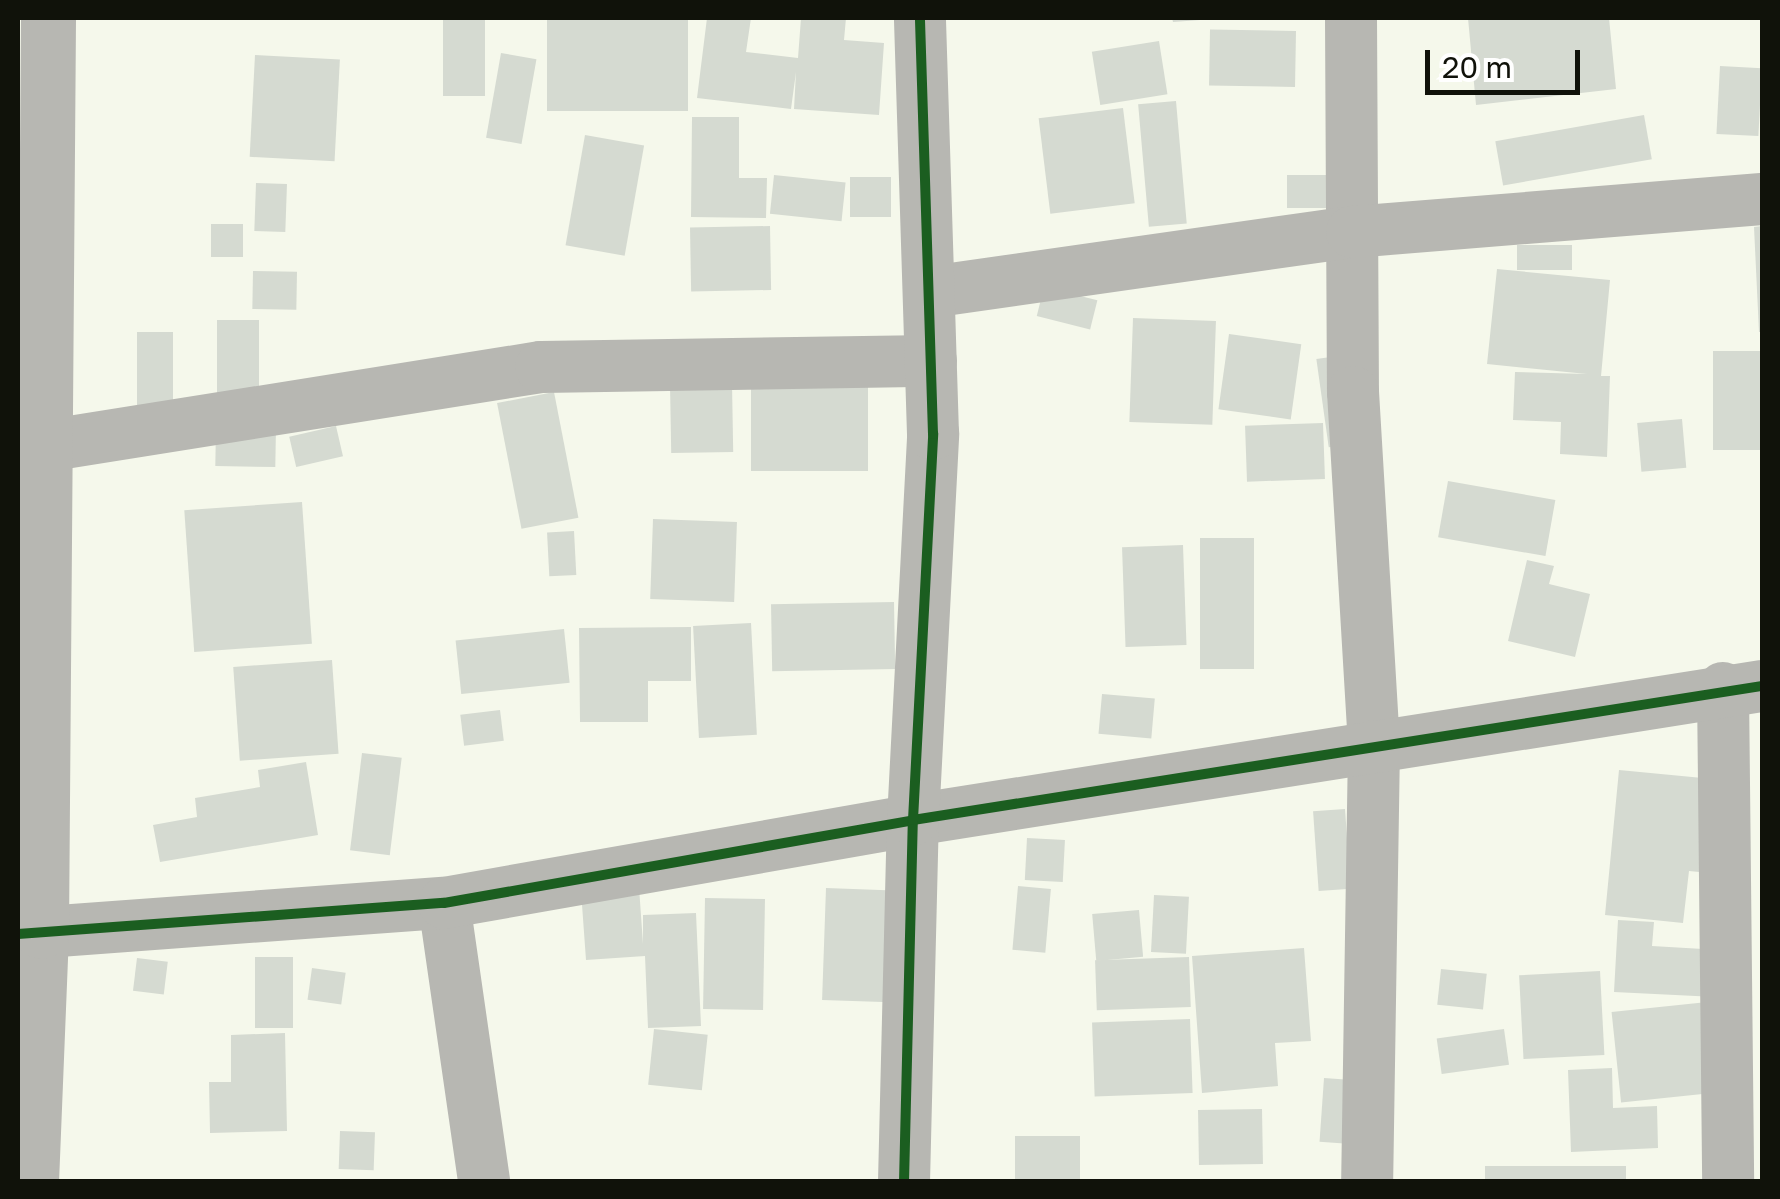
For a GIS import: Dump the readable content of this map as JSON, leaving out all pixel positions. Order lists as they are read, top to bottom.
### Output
{
  "scale_bar": "20 m"
}
